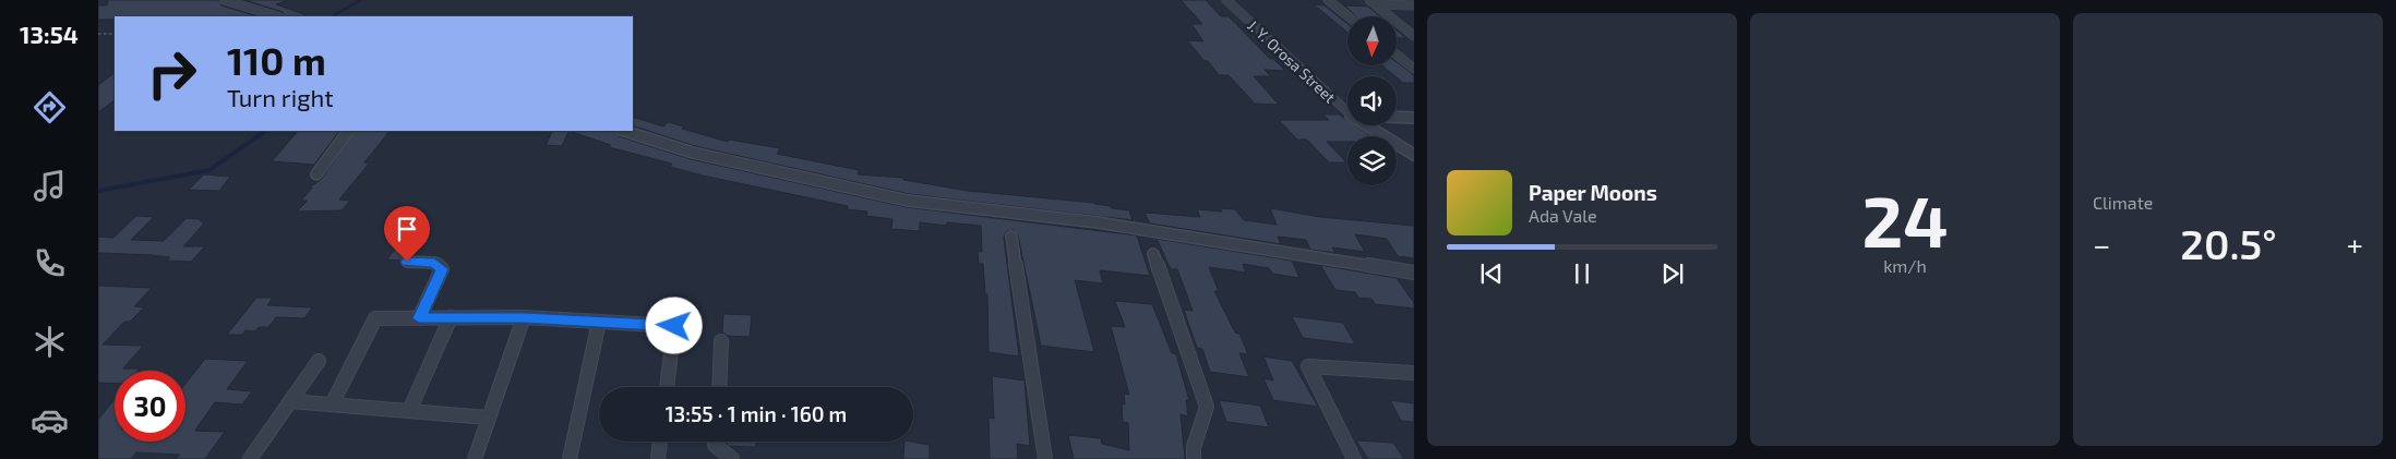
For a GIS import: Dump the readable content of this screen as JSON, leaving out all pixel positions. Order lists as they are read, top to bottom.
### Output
{
  "streets": {
    "street": ["J. Y. Orosa Street"]
  },
  "north": "bottom",
  "page": {
    "tabs": "13:54",
    "tile": [
      ["24", "km/h"],
      "Climate"
    ],
    "turn": ["110 m", "Turn right"],
    "song": ["Paper Moons", "Ada Vale"],
    "heat": ["−", "20.5°", "+"],
    "limit": "30",
    "trip": "13:55 · 1 min · 160 m"
  }
}
